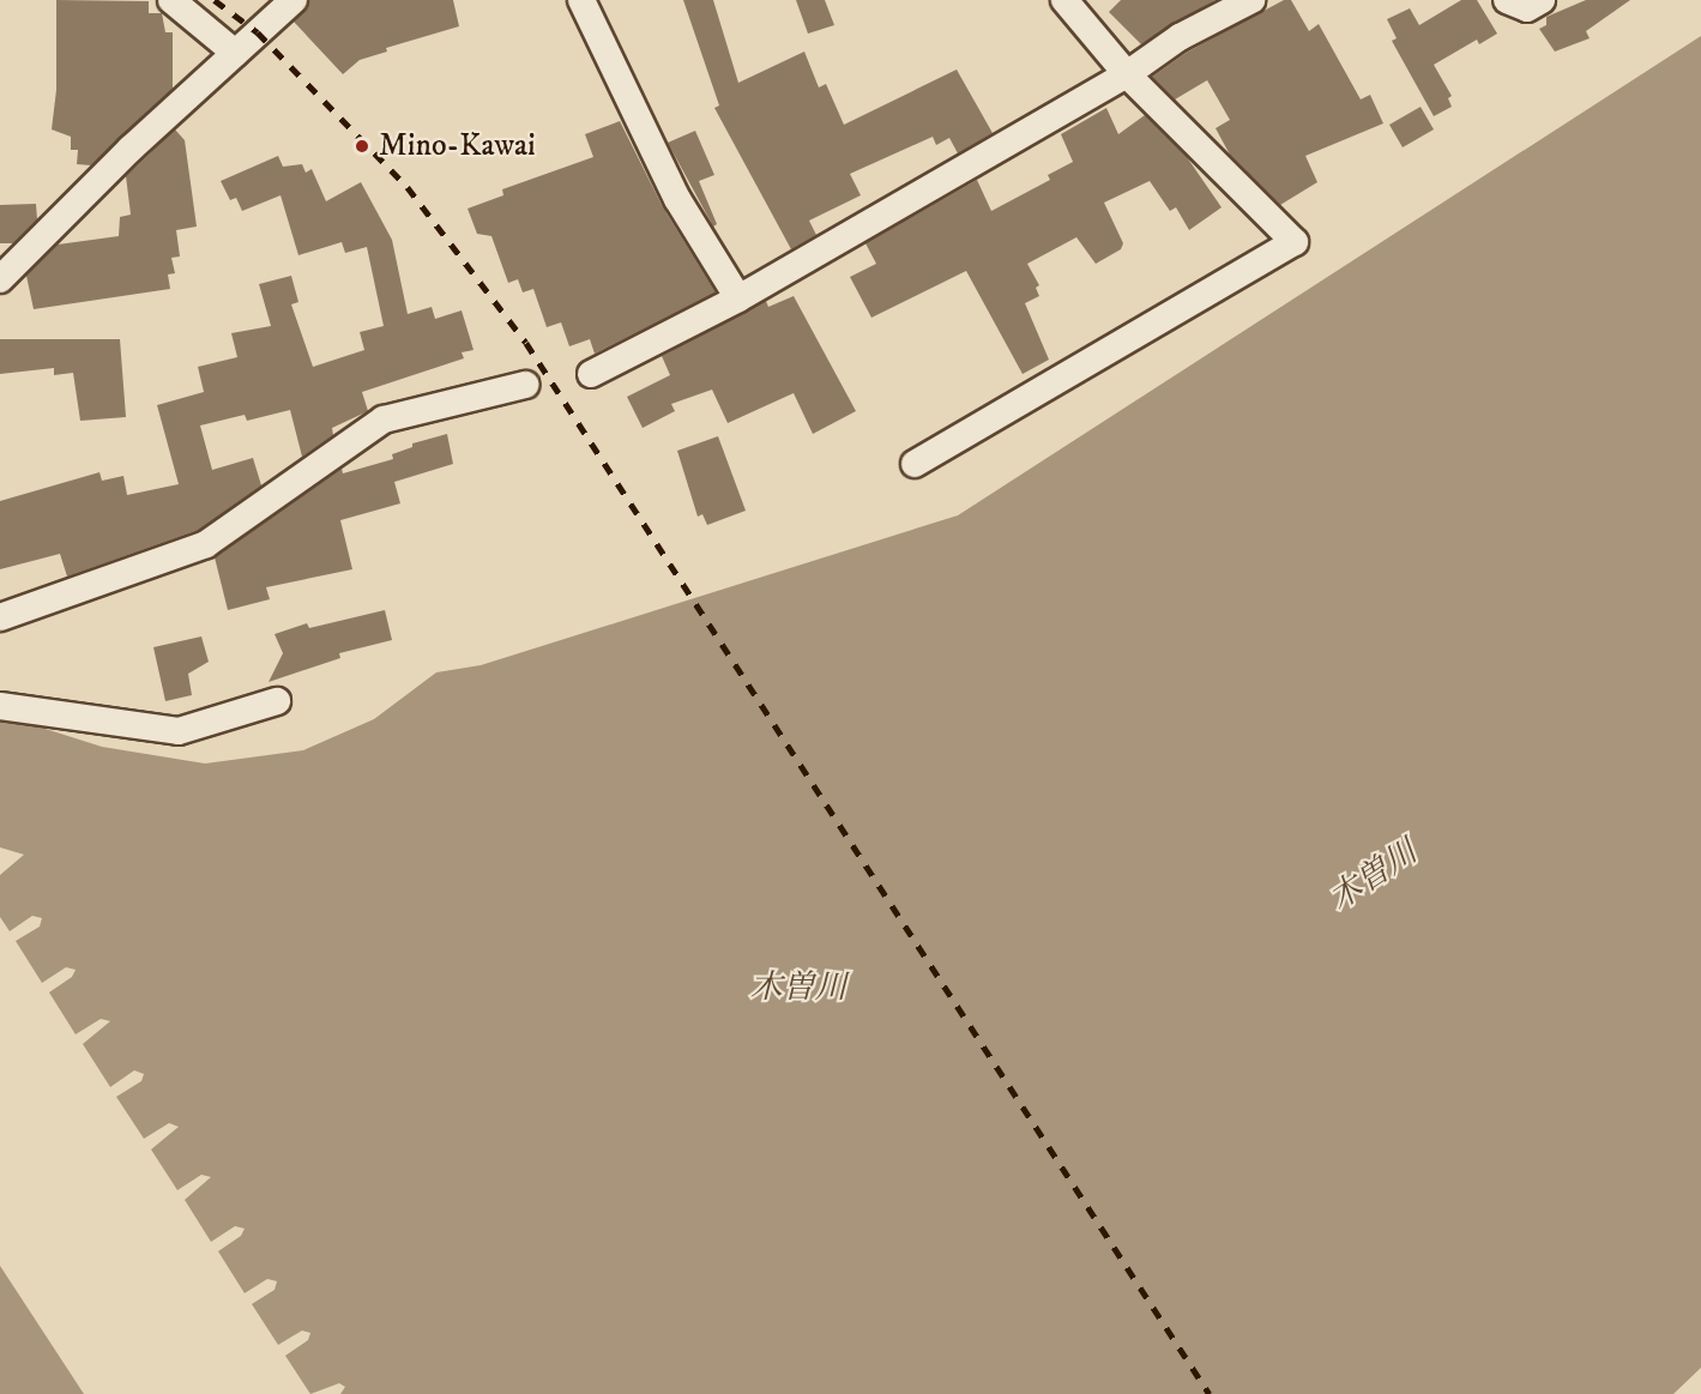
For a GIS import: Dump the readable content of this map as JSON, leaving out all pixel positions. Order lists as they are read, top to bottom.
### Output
{
  "water": ["木曽川"],
  "places": ["Mino-Kawai"]
}
